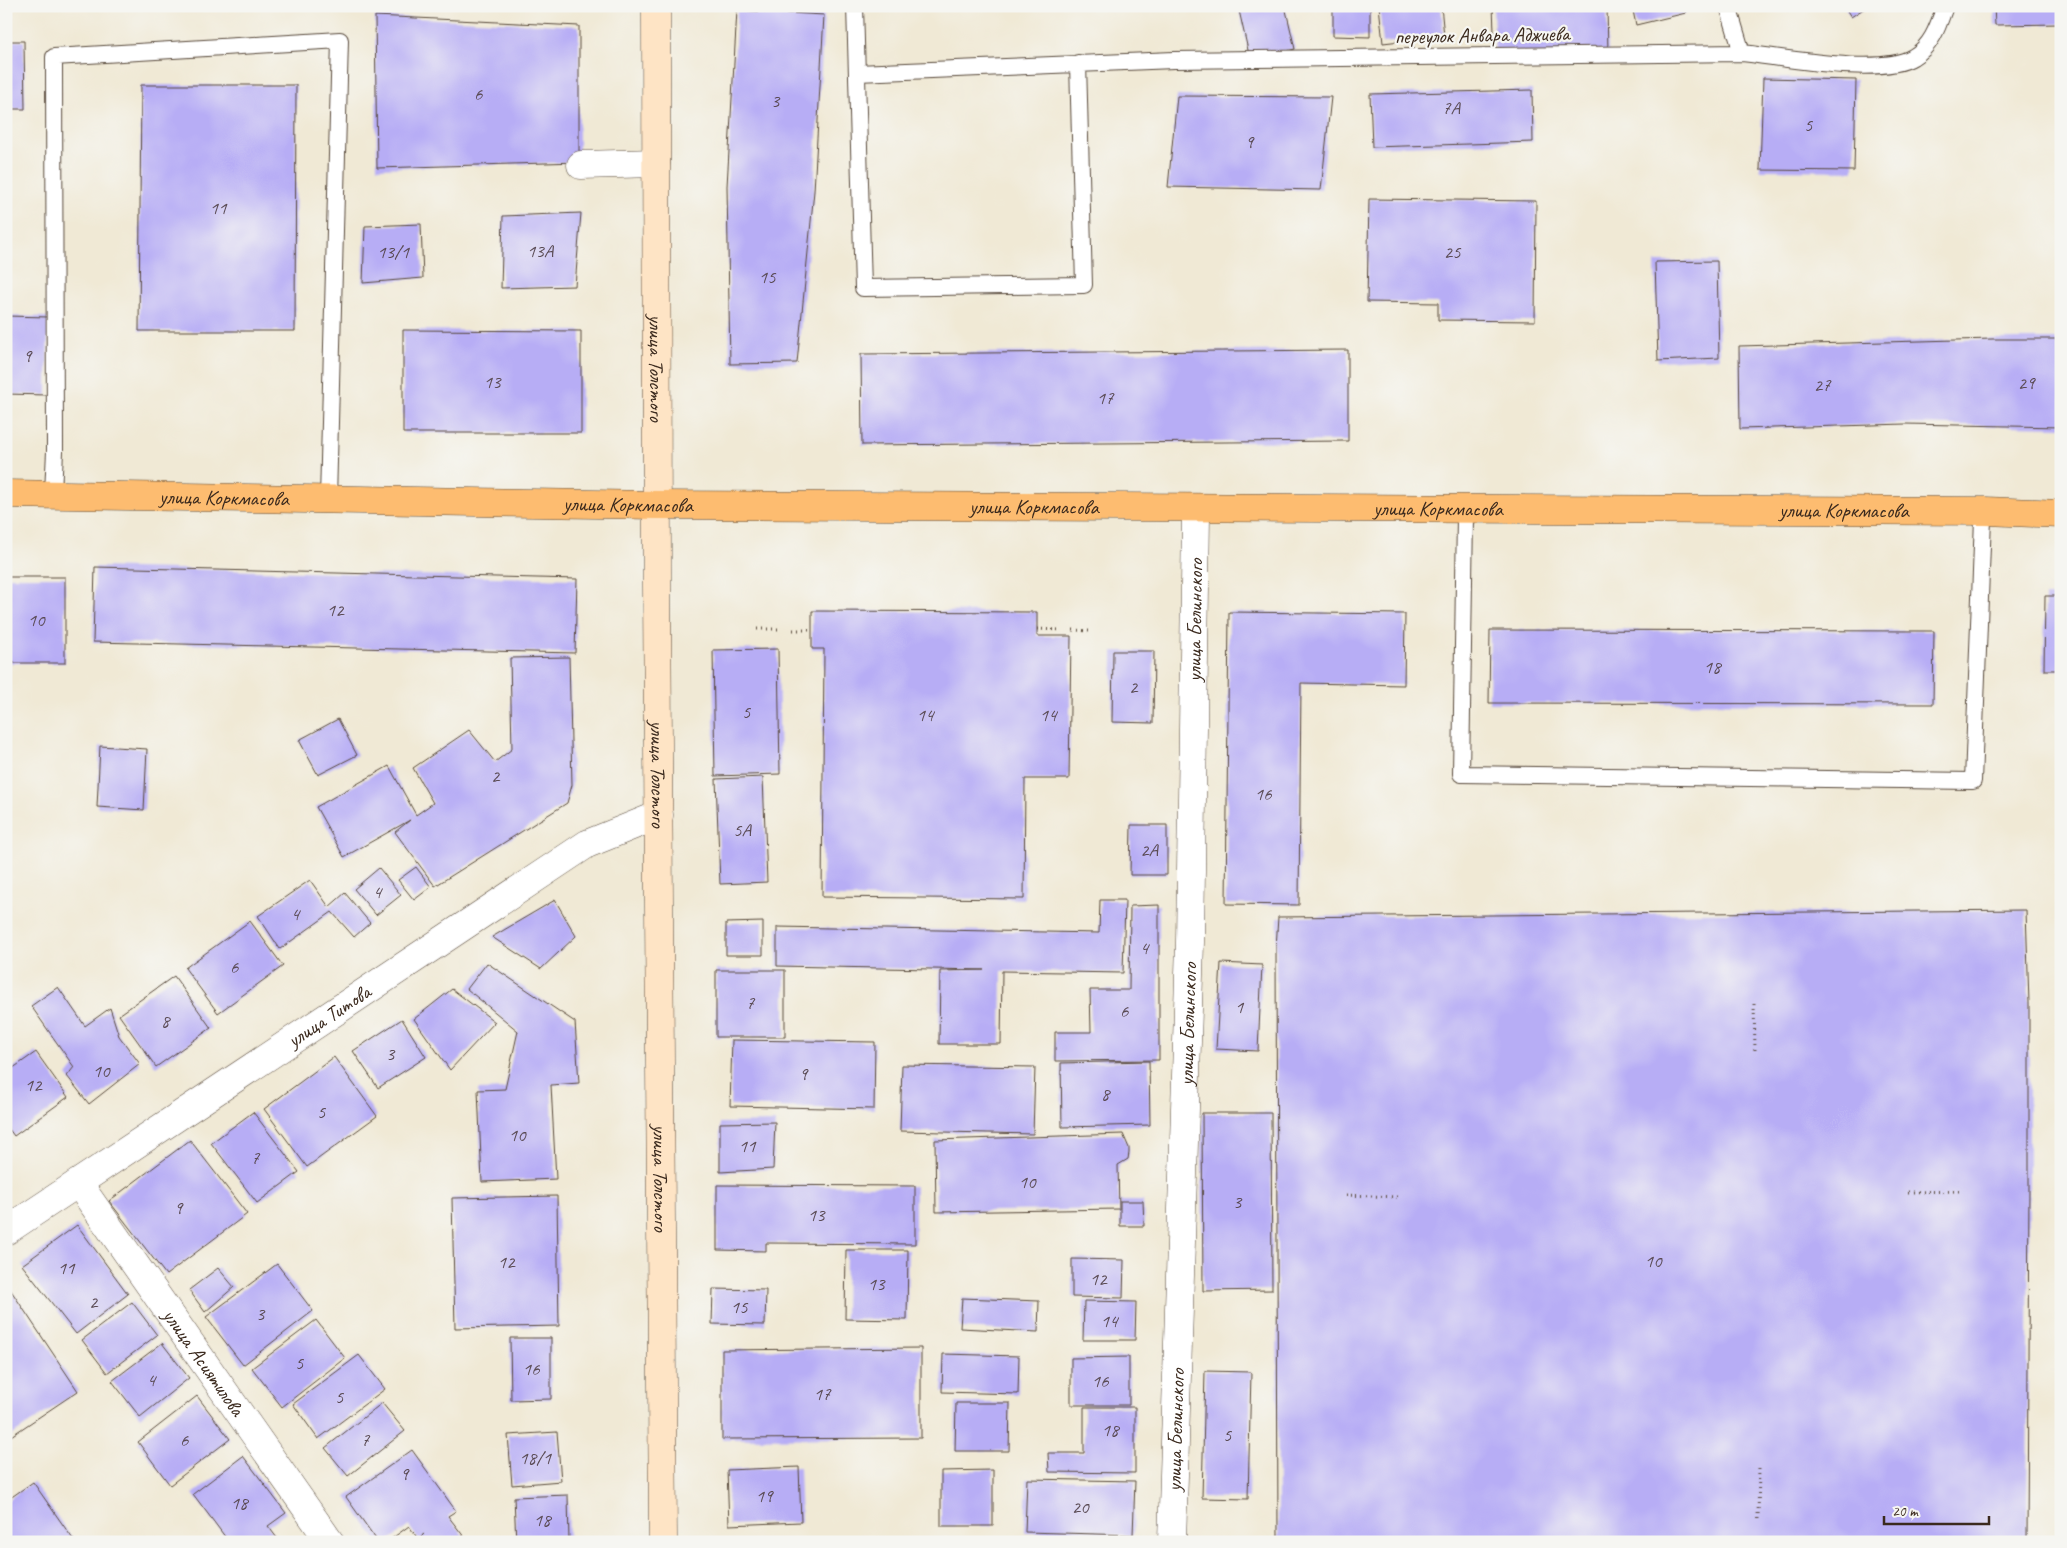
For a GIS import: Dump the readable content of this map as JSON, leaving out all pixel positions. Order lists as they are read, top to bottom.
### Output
{
  "streets": {
    "main road": ["улица Толстого", "улица Коркмасова"],
    "street": ["улица Белинского", "улица Титова", "улица Асиятилова"],
    "lane": ["переулок Анвара Аджиева"]
  },
  "crossings": [
    ["улица Толстого", "улица Коркмасова"],
    ["улица Толстого", "улица Титова"],
    ["улица Коркмасова", "улица Белинского"],
    ["улица Титова", "улица Асиятилова"]
  ],
  "house_numbers": [
    "6",
    "3",
    "7А",
    "5",
    "9",
    "11",
    "13А",
    "13/1",
    "25",
    "15",
    "9",
    "13",
    "29",
    "27",
    "17",
    "12",
    "10",
    "18",
    "2",
    "5",
    "14",
    "14",
    "2",
    "16",
    "5А",
    "2А",
    "4",
    "4",
    "4",
    "6",
    "7",
    "1",
    "6",
    "8",
    "3",
    "10",
    "9",
    "12",
    "8",
    "5",
    "10",
    "11",
    "7",
    "10",
    "3",
    "9",
    "13",
    "10",
    "12",
    "11",
    "12",
    "13",
    "2",
    "15",
    "3",
    "14",
    "5",
    "16",
    "4",
    "16",
    "17",
    "5",
    "18",
    "5",
    "6",
    "7",
    "18/1",
    "9",
    "19",
    "18",
    "20",
    "18"
  ],
  "scale_bar": "20 m"
}
